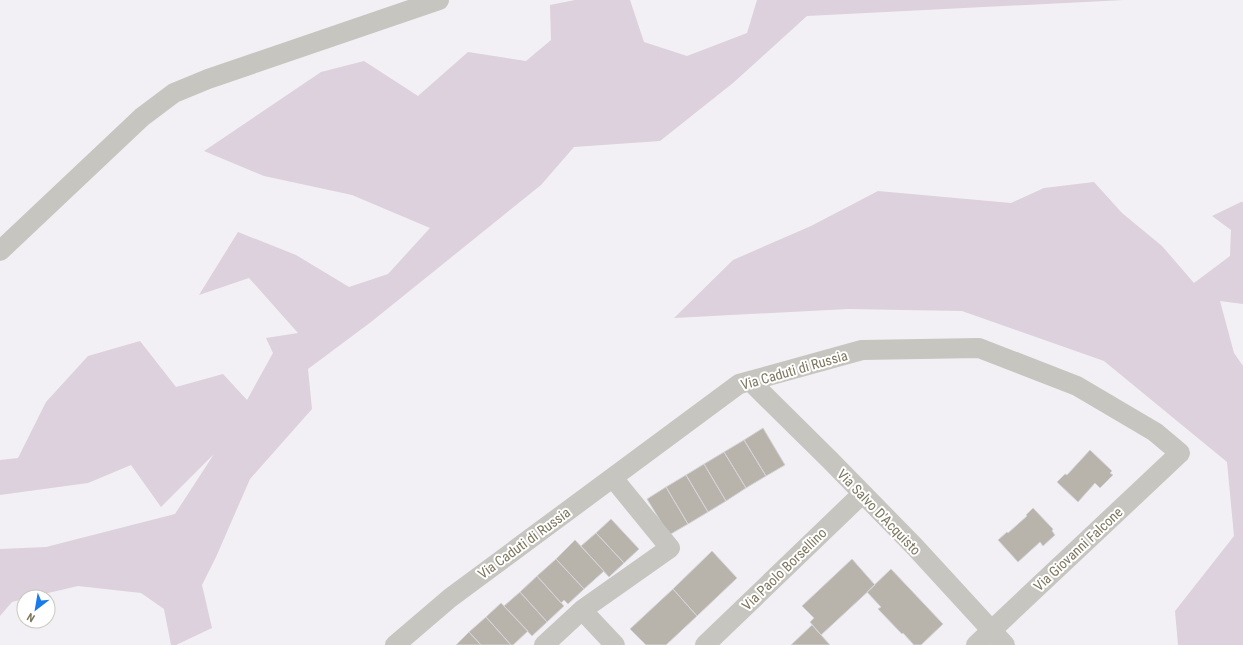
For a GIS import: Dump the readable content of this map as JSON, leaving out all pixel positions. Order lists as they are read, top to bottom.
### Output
{
  "streets": {
    "street": [
      "Via Caduti di Russia",
      "Via Salvo D'Acquisto",
      "Via Giovanni Falcone",
      "Via Paolo Borsellino"
    ]
  },
  "crossings": [
    ["Via Caduti di Russia", "Via Salvo D'Acquisto"],
    ["Via Caduti di Russia", "Via Giovanni Falcone"],
    ["Via Salvo D'Acquisto", "Via Giovanni Falcone"],
    ["Via Salvo D'Acquisto", "Via Paolo Borsellino"]
  ],
  "north": "bottom left"
}
